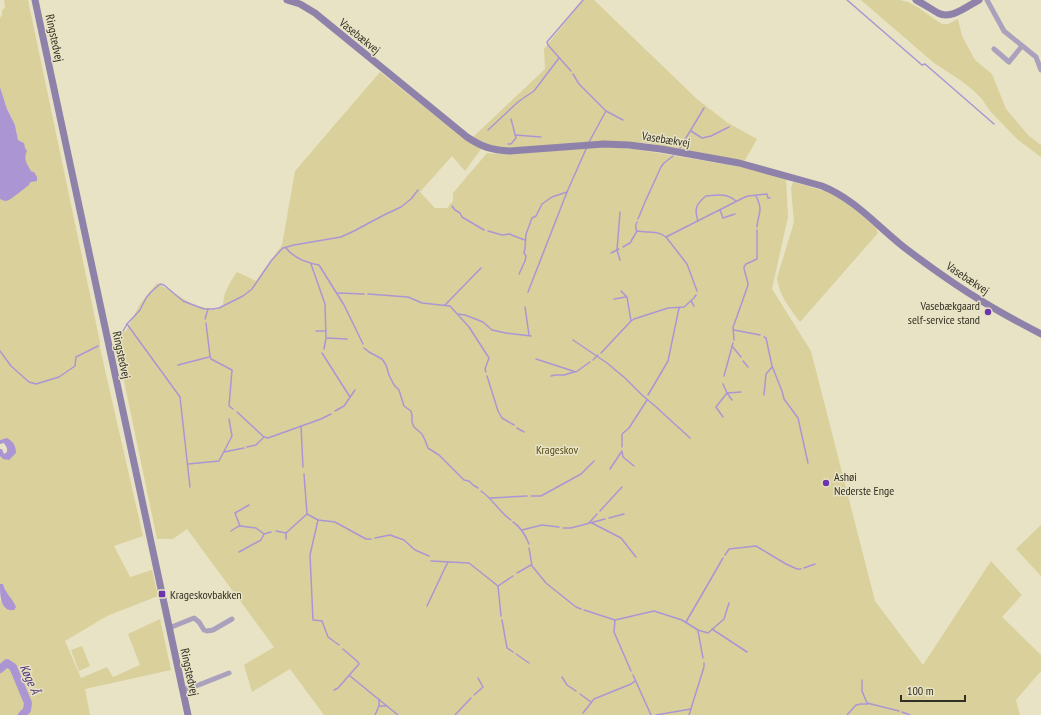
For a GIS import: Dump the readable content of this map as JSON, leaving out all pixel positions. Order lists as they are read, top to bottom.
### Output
{
  "streets": {
    "street": ["Vasebækvej", "Ringstedvej"]
  },
  "water": ["Køge Å"],
  "parks": ["Krageskov"],
  "places": {
    "other": ["Vasebækgaard self-service stand", "Ashøi Nederste Enge"],
    "transit": ["Krageskovbakken"]
  },
  "scale_bar": "100 m"
}
